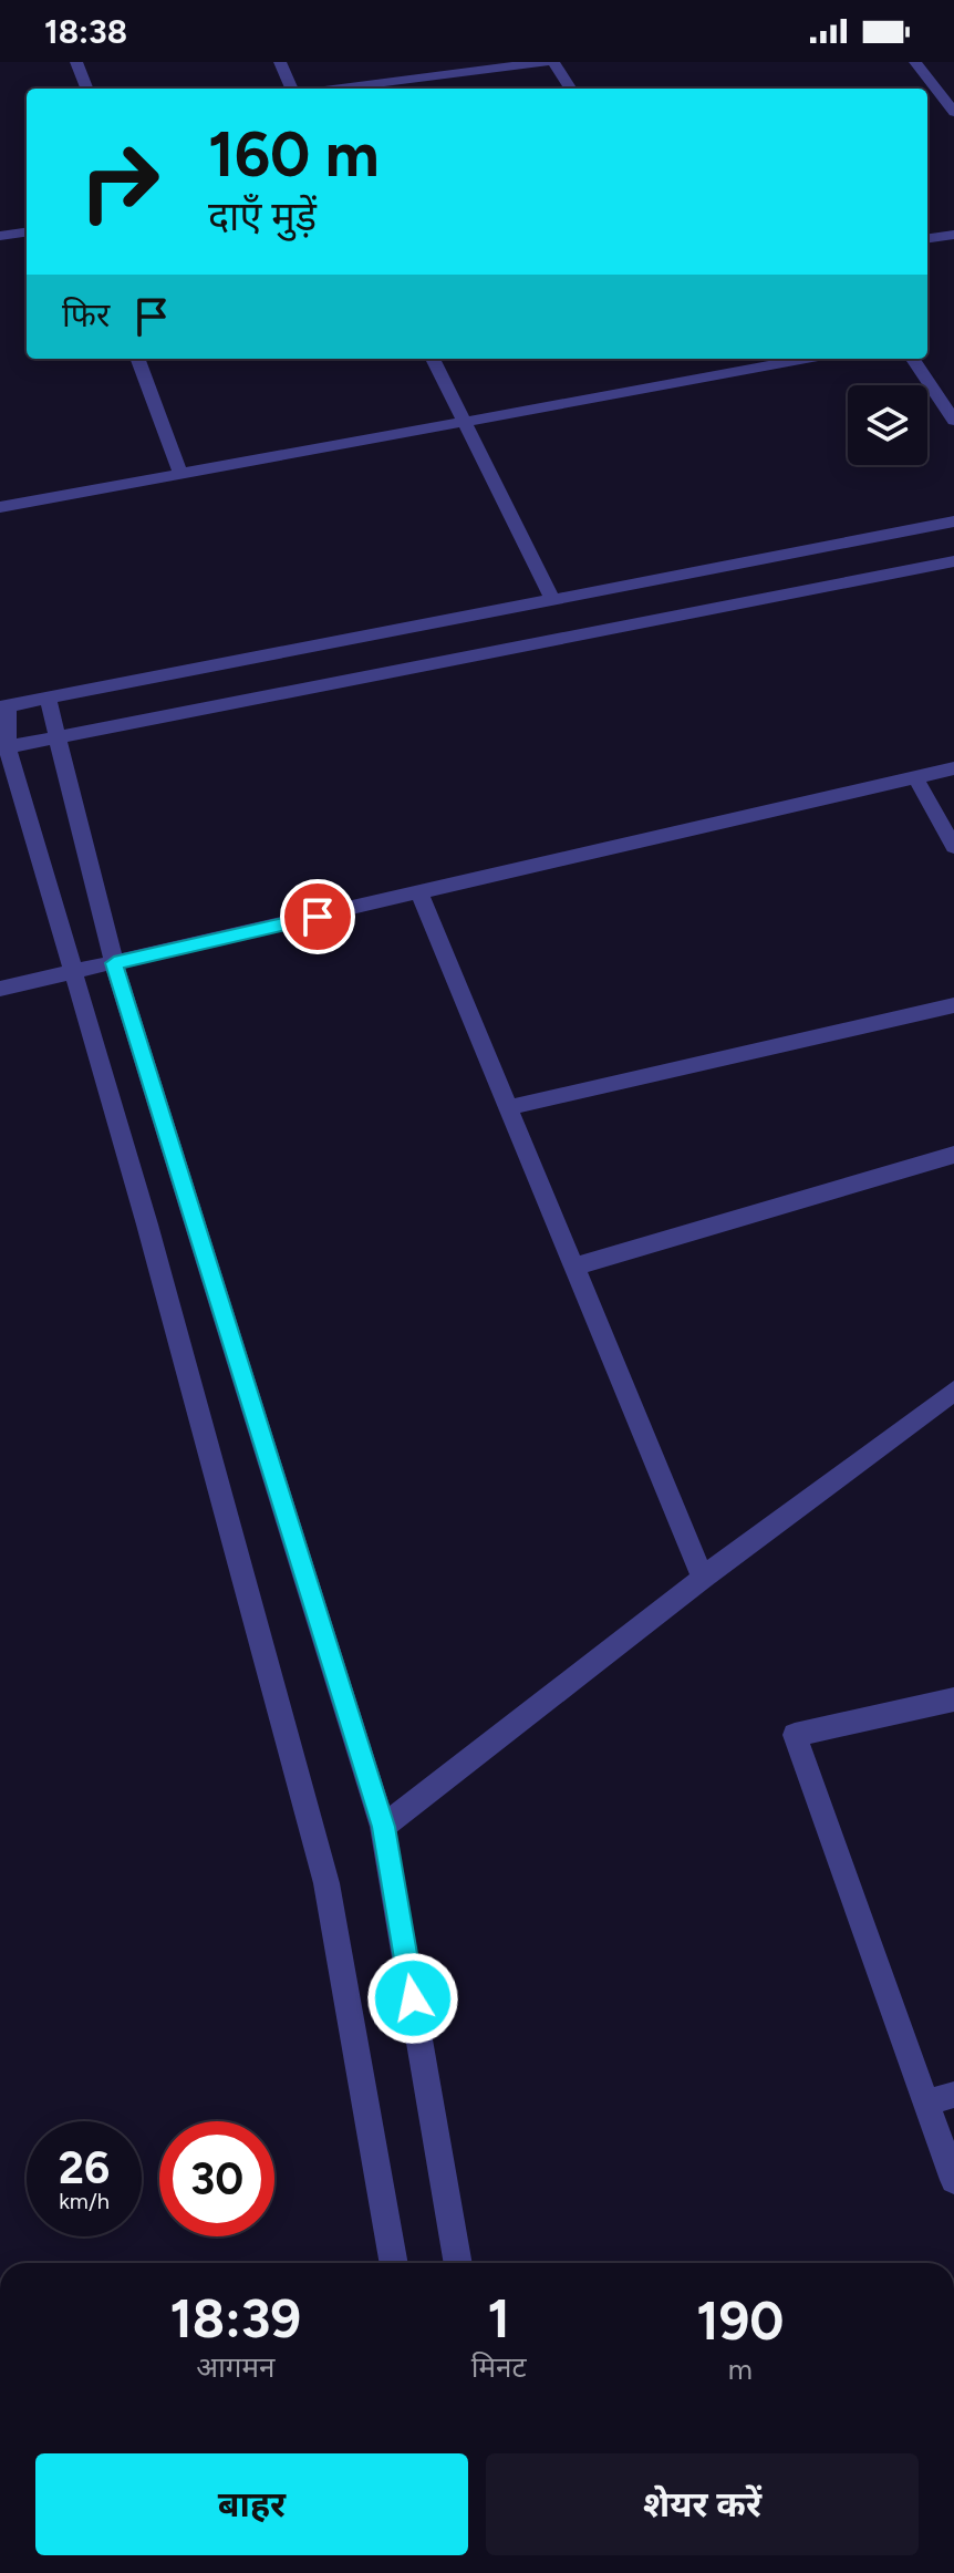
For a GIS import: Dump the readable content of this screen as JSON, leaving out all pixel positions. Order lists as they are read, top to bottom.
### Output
{
  "page": {
    "status": "18:38",
    "turn": ["160 m", "दाएँ मुड़ें"],
    "then": "फिर",
    "speed": "26 km/h",
    "limit": "30",
    "eta": [
      "18:39",
      "आगमन",
      "1",
      "मिनट",
      "190",
      "m"
    ],
    "buttons": ["बाहर", "शेयर करें"]
  }
}
